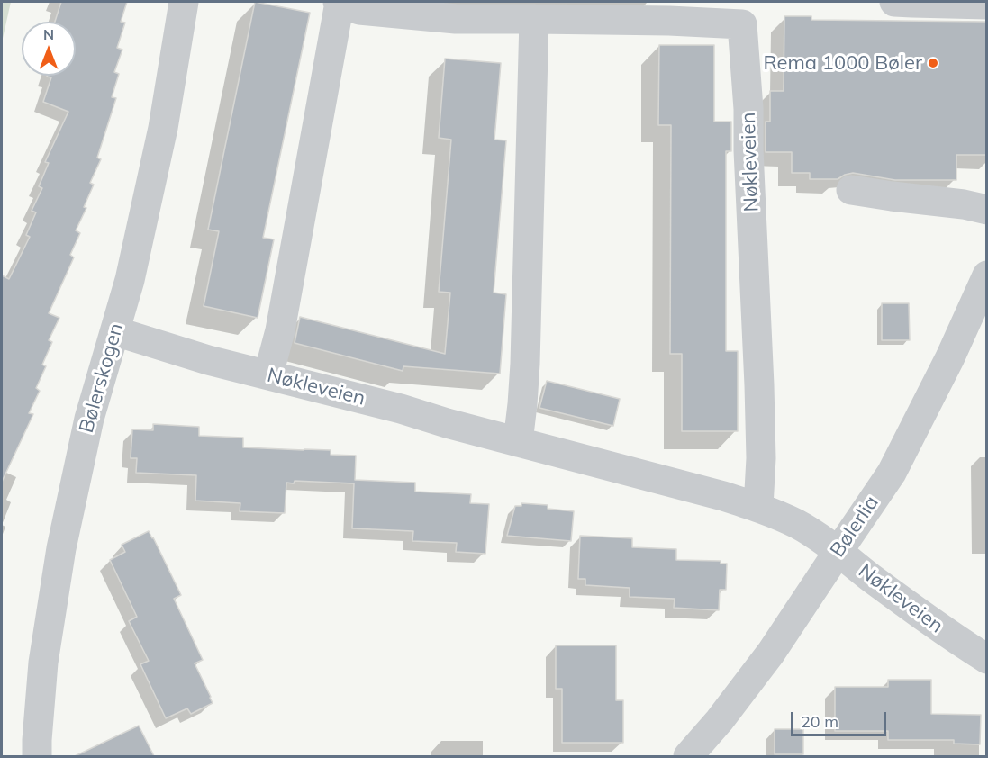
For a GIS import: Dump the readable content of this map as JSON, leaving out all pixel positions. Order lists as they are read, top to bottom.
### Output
{
  "streets": {
    "street": ["Nøkleveien", "Bølerskogen", "Bølerlia"]
  },
  "crossings": [
    ["Nøkleveien", "Bølerskogen"],
    ["Nøkleveien", "Bølerlia"]
  ],
  "places": ["Rema 1000 Bøler"],
  "scale_bar": "20 m",
  "north": "top"
}
